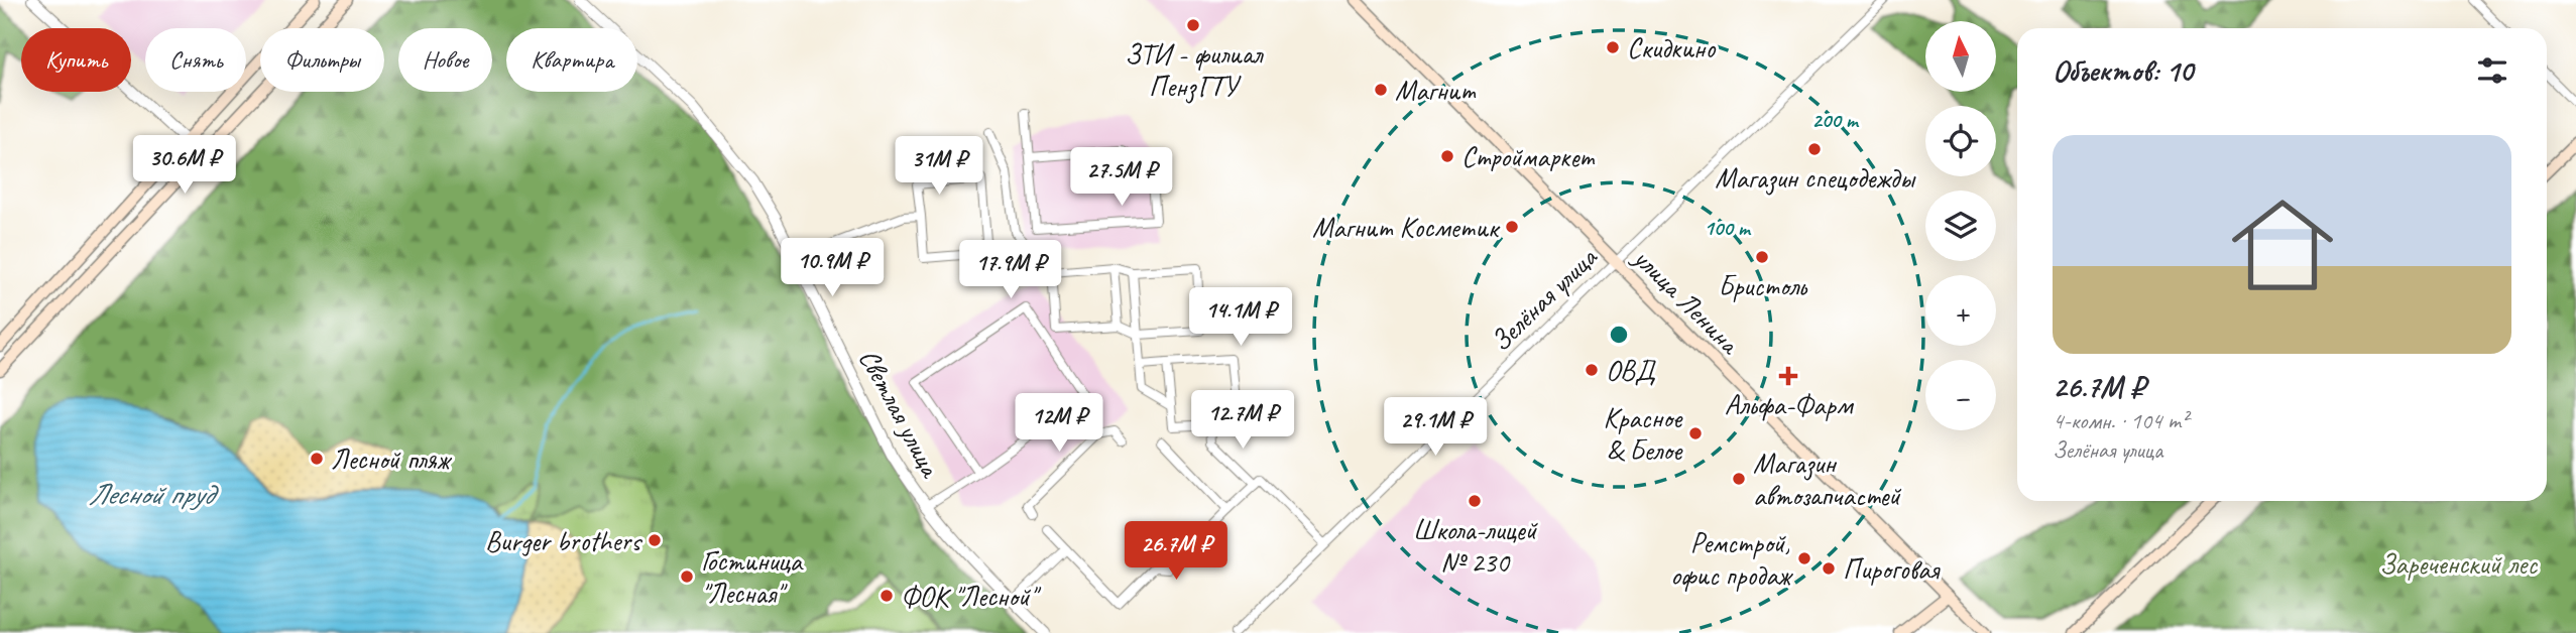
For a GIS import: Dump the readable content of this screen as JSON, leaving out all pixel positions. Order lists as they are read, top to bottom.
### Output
{
  "streets": {
    "main road": ["улица Ленина"],
    "street": ["Зелёная улица", "Светлая улица"]
  },
  "crossings": [
    ["Зелёная улица", "улица Ленина"]
  ],
  "water": ["Лесной пруд"],
  "parks": ["Зареченский лес"],
  "places": {
    "other": [
      "ЗТИ - филиал ПензГТУ",
      "Скидкино",
      "Магнит",
      "Магазин спецодежды",
      "Строймаркет",
      "Магнит Косметик",
      "Бристоль",
      "ОВД",
      "Красное & Белое",
      "Лесной пляж",
      "Магазин автозапчастей",
      "Школа-лицей № 230",
      "Burger brothers",
      "Ремстрой, офис продаж",
      "Пироговая",
      "Гостиница \"Лесная\"",
      "ФОК \"Лесной\""
    ],
    "health": ["Альфа-Фарм"]
  },
  "north": "top",
  "page": {
    "map_buttons": ["+", "−"],
    "chip": [
      "Купить",
      "Снять",
      "Фильтры",
      "Новое",
      "Квартира"
    ],
    "heading": "Объектов: 10",
    "list": [
      {
        "name": "26.7M ₽",
        "note": "4-комн. · 104 m² · Зелёная улица"
      }
    ],
    "price": [
      "30.6M ₽",
      "31M ₽",
      "27.5M ₽",
      "10.9M ₽",
      "17.9M ₽",
      "14.1M ₽",
      "12.7M ₽",
      "12M ₽",
      "29.1M ₽",
      "26.7M ₽"
    ]
  },
  "rings": ["200 m", "100 m"]
}
